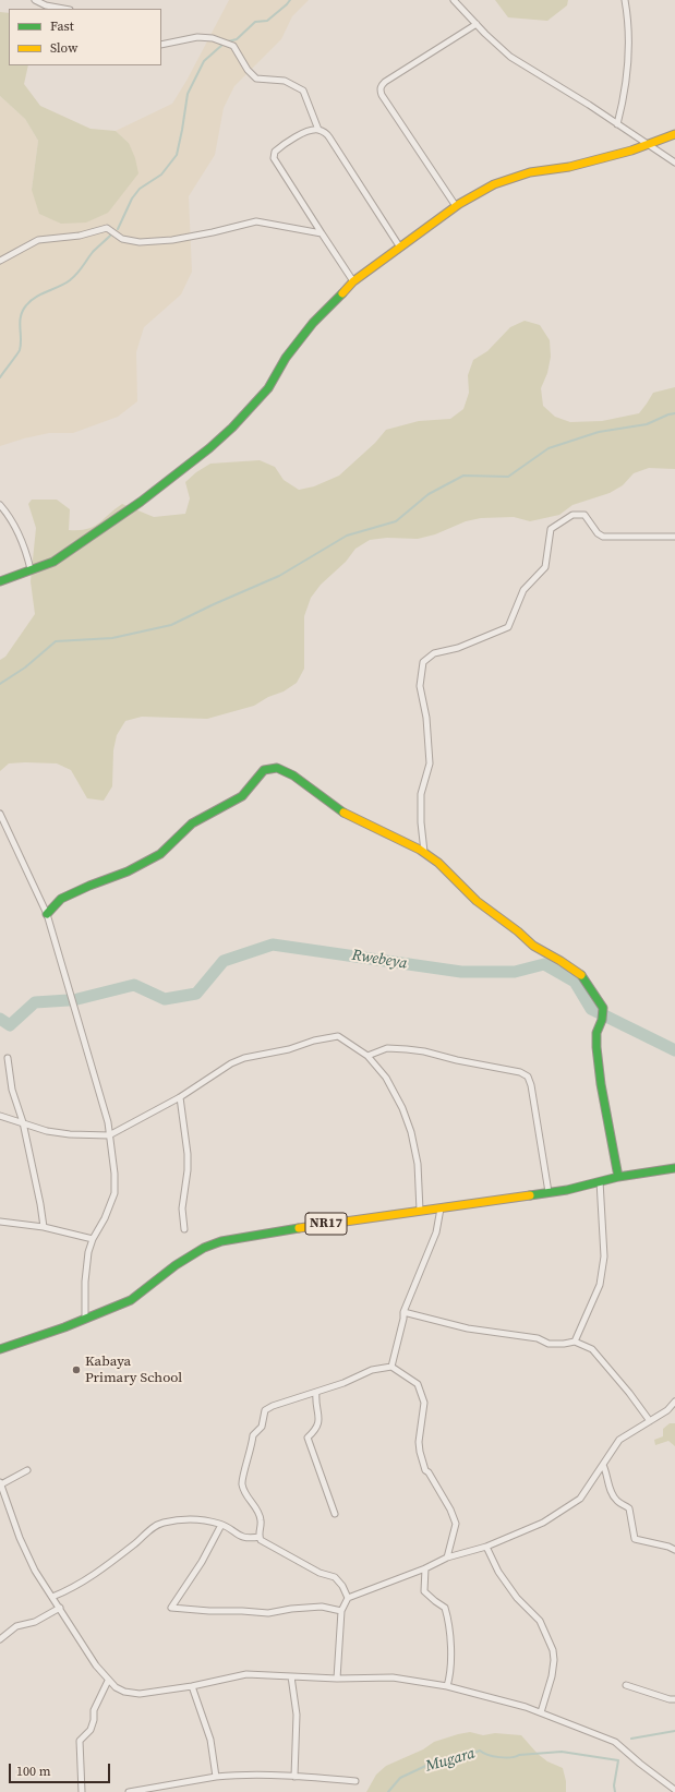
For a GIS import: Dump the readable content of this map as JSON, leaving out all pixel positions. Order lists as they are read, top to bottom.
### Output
{
  "streets": {
    "street": ["NR17"]
  },
  "water": ["Rwebeya", "Mugara"],
  "places": ["Kabaya Primary School"],
  "legend": ["Fast", "Slow"],
  "scale_bar": "100 m"
}
